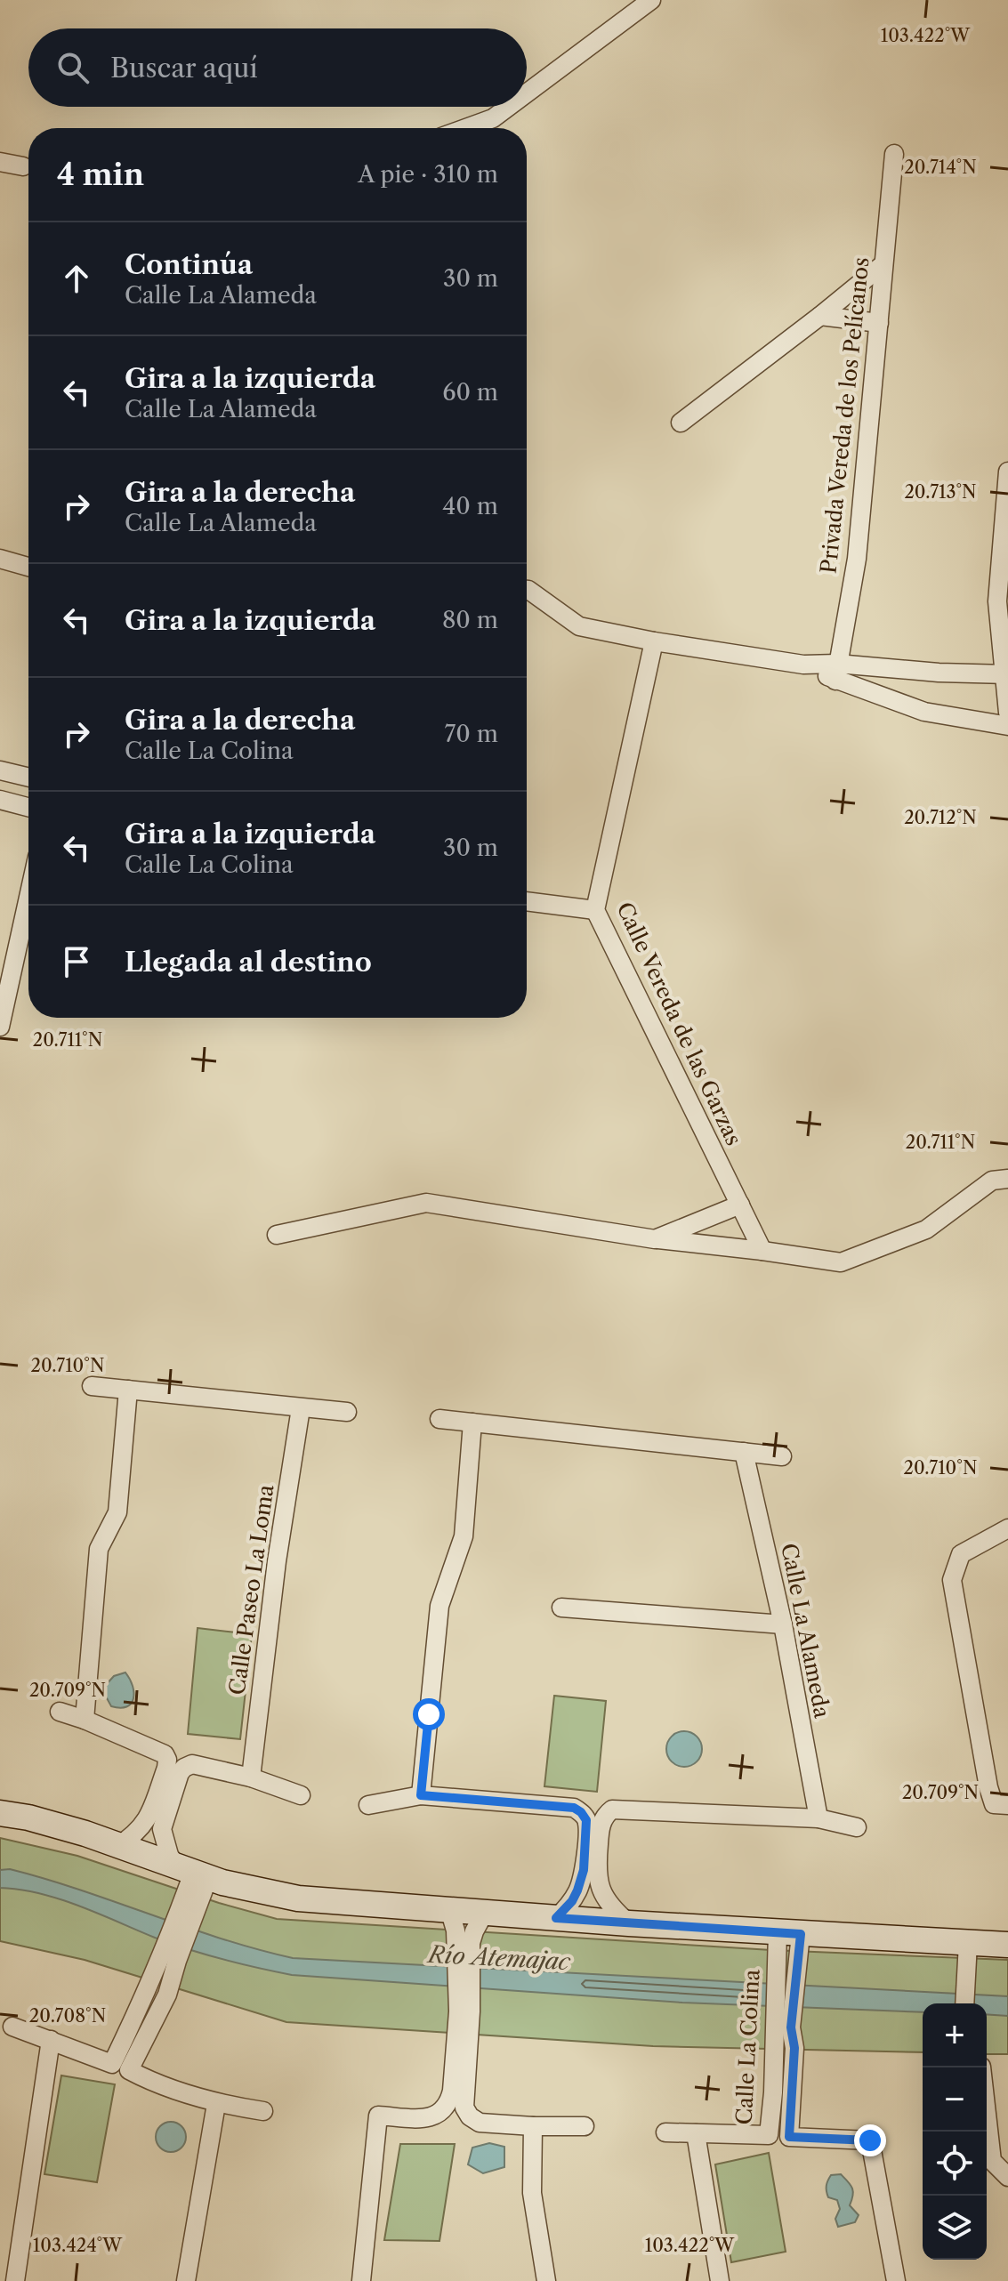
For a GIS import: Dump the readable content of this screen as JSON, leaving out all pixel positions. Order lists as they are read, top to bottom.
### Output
{
  "streets": {
    "street": [
      "Privada Vereda de los Pelícanos",
      "Calle Vereda de las Garzas",
      "Calle Paseo La Loma",
      "Calle La Alameda",
      "Calle La Colina"
    ]
  },
  "water": ["Río Atemajac"],
  "page": {
    "search": "Buscar aquí",
    "heading": ["4 min", "A pie · 310 m"],
    "list": [
      ["Continúa", "Calle La Alameda", "30 m"],
      ["Gira a la izquierda", "Calle La Alameda", "60 m"],
      ["Gira a la derecha", "Calle La Alameda", "40 m"],
      ["Gira a la izquierda", "80 m"],
      ["Gira a la derecha", "Calle La Colina", "70 m"],
      ["Gira a la izquierda", "Calle La Colina", "30 m"],
      "Llegada al destino"
    ],
    "map_buttons": ["+", "−"]
  },
  "coordinates": [
    "103.422°W",
    "20.714°N",
    "20.713°N",
    "20.712°N",
    "20.711°N",
    "20.710°N",
    "20.709°N",
    "20.708°N",
    "103.424°W"
  ]
}
